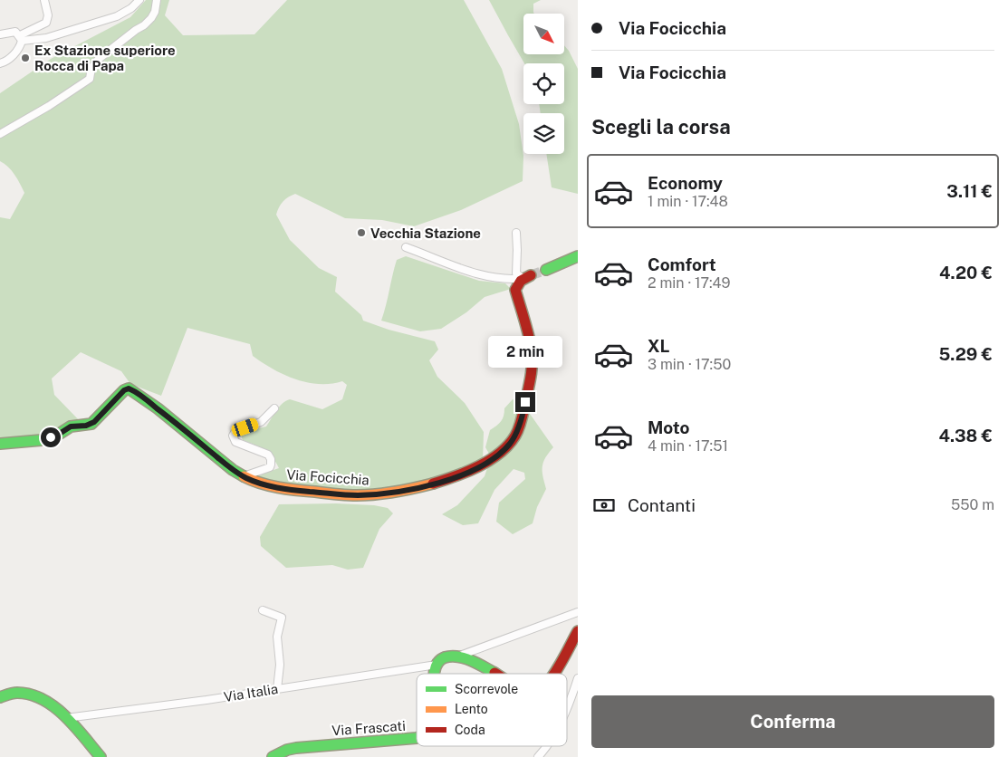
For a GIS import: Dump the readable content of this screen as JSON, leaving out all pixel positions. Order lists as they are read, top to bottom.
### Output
{
  "streets": {
    "street": ["Via Focicchia", "Via Italia", "Via Frascati"]
  },
  "crossings": [
    ["Via Italia", "Via Frascati"]
  ],
  "places": ["Ex Stazione superiore Rocca di Papa", "Vecchia Stazione"],
  "legend": ["Scorrevole", "Lento", "Coda"],
  "north": "bottom right",
  "page": {
    "banner": ["Via Focicchia", "Via Focicchia"],
    "heading": "Scegli la corsa",
    "list": [
      {
        "name": "Economy",
        "note": "1 min · 17:48",
        "value": "3.11 €"
      },
      {
        "name": "Comfort",
        "note": "2 min · 17:49",
        "value": "4.20 €"
      },
      {
        "name": "XL",
        "note": "3 min · 17:50",
        "value": "5.29 €"
      },
      {
        "name": "Moto",
        "note": "4 min · 17:51",
        "value": "4.38 €"
      }
    ],
    "bubble": "2 min",
    "pay": ["Contanti", "550 m"],
    "buttons": "Conferma"
  }
}
